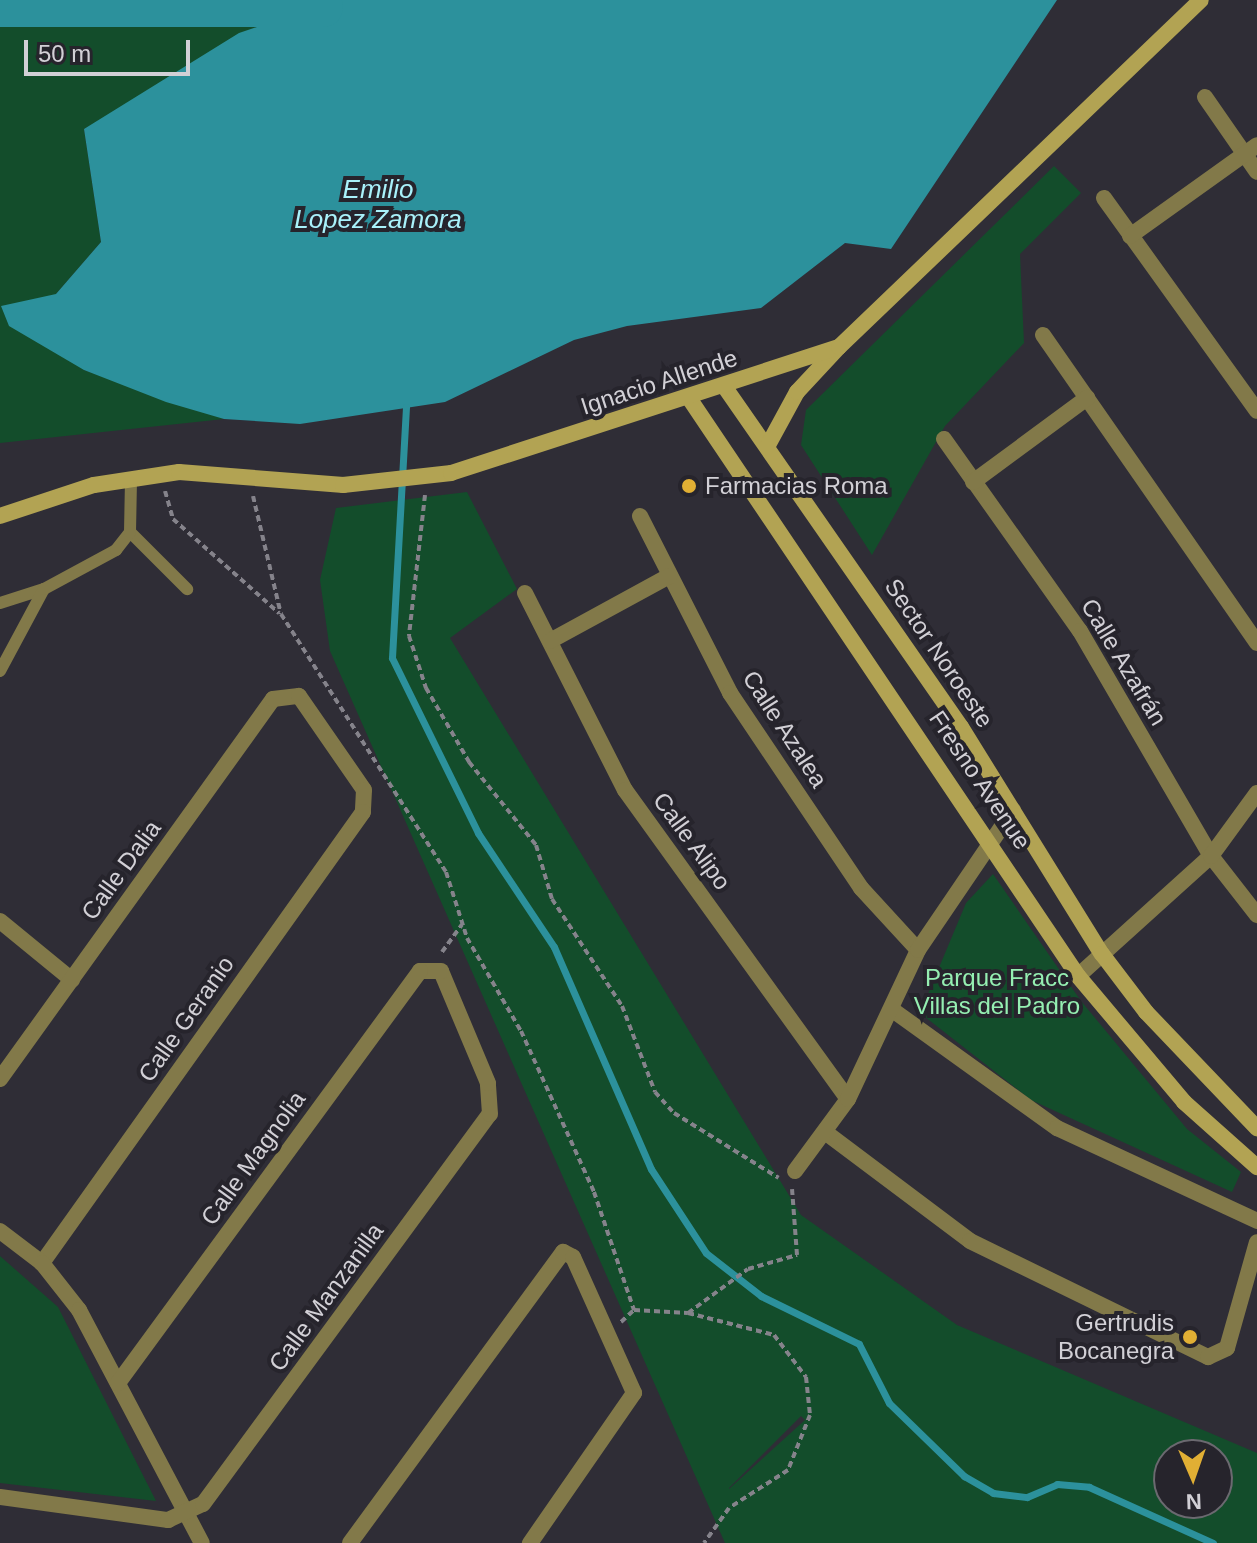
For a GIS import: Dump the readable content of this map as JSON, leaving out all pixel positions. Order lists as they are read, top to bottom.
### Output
{
  "streets": {
    "street": [
      "Ignacio Allende",
      "Sector Noroeste",
      "Calle Azafrán",
      "Calle Azalea",
      "Fresno Avenue",
      "Calle Alipo",
      "Calle Dalia",
      "Calle Geranio",
      "Calle Magnolia",
      "Calle Manzanilla"
    ]
  },
  "crossings": [
    ["Ignacio Allende", "Sector Noroeste"],
    ["Ignacio Allende", "Fresno Avenue"],
    ["Calle Dalia", "Calle Geranio"],
    ["Calle Magnolia", "Calle Manzanilla"]
  ],
  "water": ["Emilio Lopez Zamora"],
  "parks": ["Parque Fracc Villas del Padro"],
  "places": ["Farmacias Roma", "Gertrudis Bocanegra"],
  "scale_bar": "50 m",
  "north": "bottom"
}
